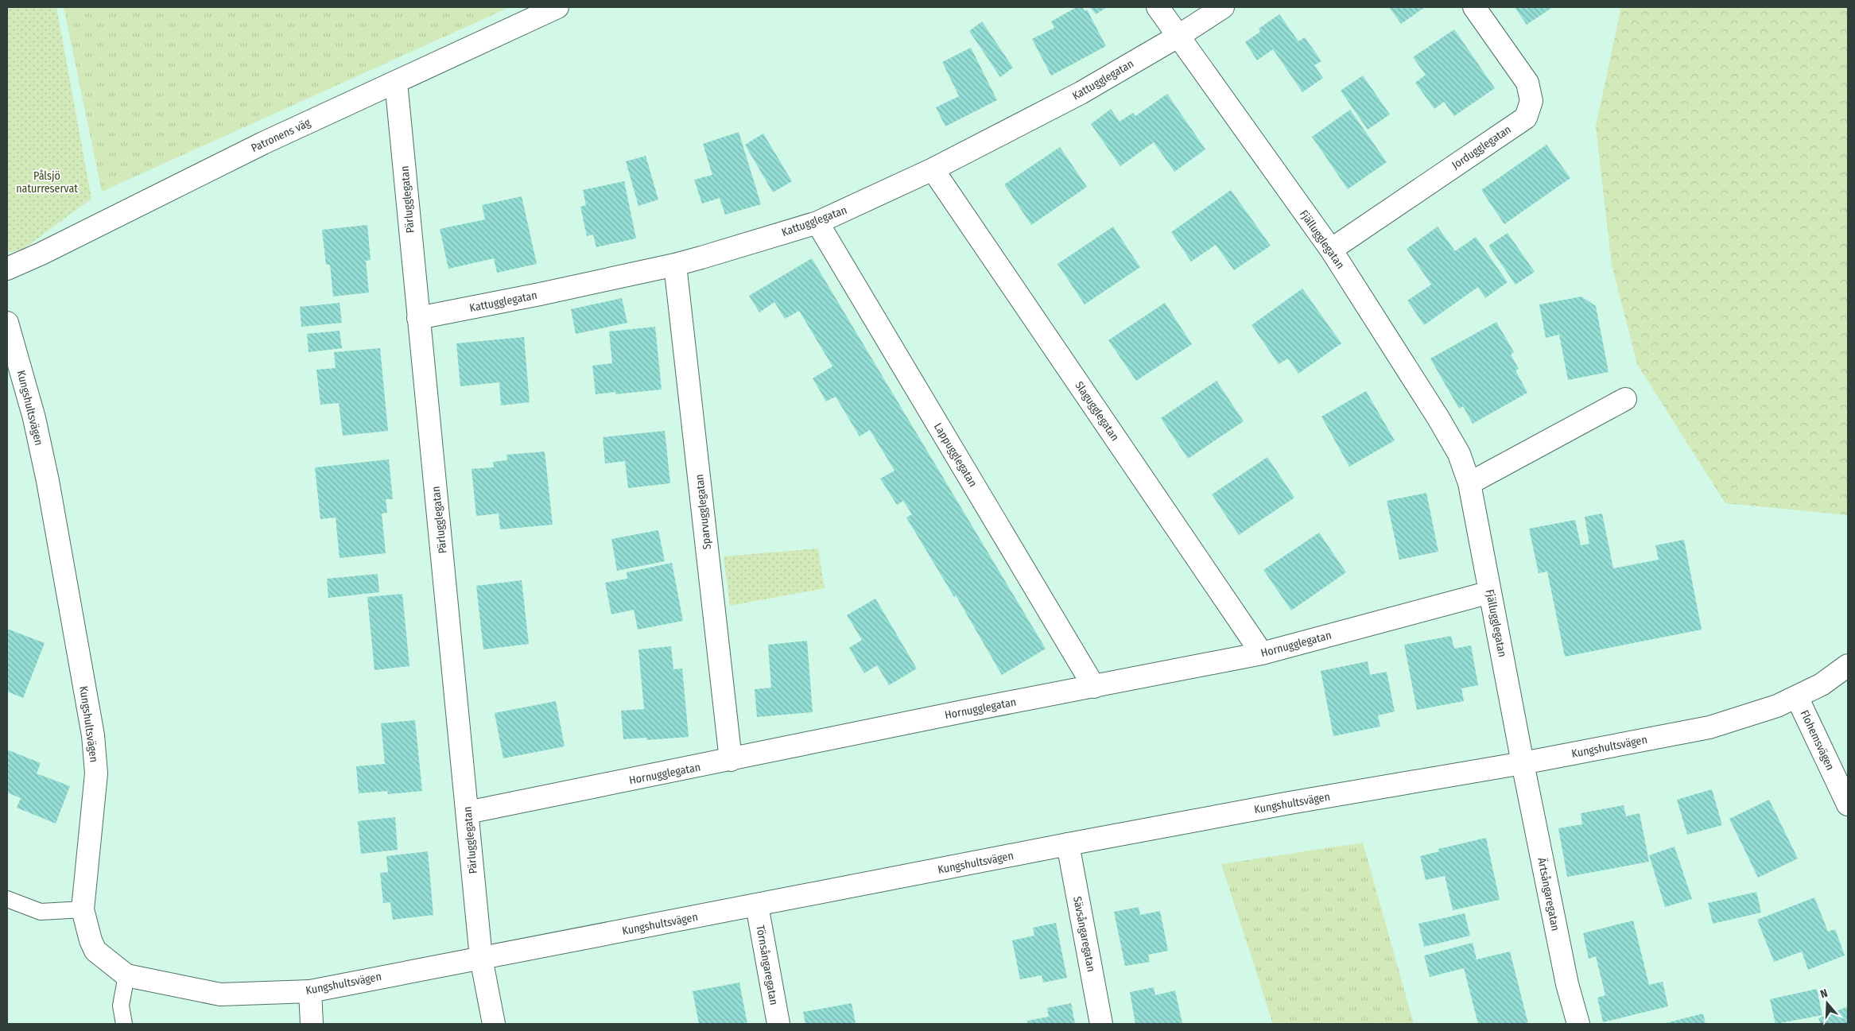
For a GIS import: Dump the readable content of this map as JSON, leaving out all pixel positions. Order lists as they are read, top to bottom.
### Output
{
  "streets": {
    "street": [
      "Kattugglegatan",
      "Patronens väg",
      "Jordugglegatan",
      "Pärlugglegatan",
      "Fjällugglegatan",
      "Kungshultsvägen",
      "Slagugglegatan",
      "Lappugglegatan",
      "Sparvugglegatan",
      "Hornugglegatan",
      "Flohemsvägen",
      "Ärtsångaregatan",
      "Sävsångaregatan",
      "Törnsångaregatan"
    ]
  },
  "crossings": [
    ["Kattugglegatan", "Pärlugglegatan"],
    ["Kattugglegatan", "Fjällugglegatan"],
    ["Kattugglegatan", "Slagugglegatan"],
    ["Kattugglegatan", "Lappugglegatan"],
    ["Kattugglegatan", "Sparvugglegatan"],
    ["Patronens väg", "Pärlugglegatan"],
    ["Jordugglegatan", "Fjällugglegatan"],
    ["Pärlugglegatan", "Kungshultsvägen"],
    ["Pärlugglegatan", "Hornugglegatan"],
    ["Fjällugglegatan", "Kungshultsvägen"],
    ["Fjällugglegatan", "Hornugglegatan"],
    ["Fjällugglegatan", "Ärtsångaregatan"],
    ["Kungshultsvägen", "Flohemsvägen"],
    ["Kungshultsvägen", "Ärtsångaregatan"],
    ["Kungshultsvägen", "Sävsångaregatan"],
    ["Kungshultsvägen", "Törnsångaregatan"],
    ["Slagugglegatan", "Hornugglegatan"],
    ["Lappugglegatan", "Hornugglegatan"],
    ["Sparvugglegatan", "Hornugglegatan"]
  ],
  "parks": ["Pålsjö naturreservat"],
  "north": "top"
}
